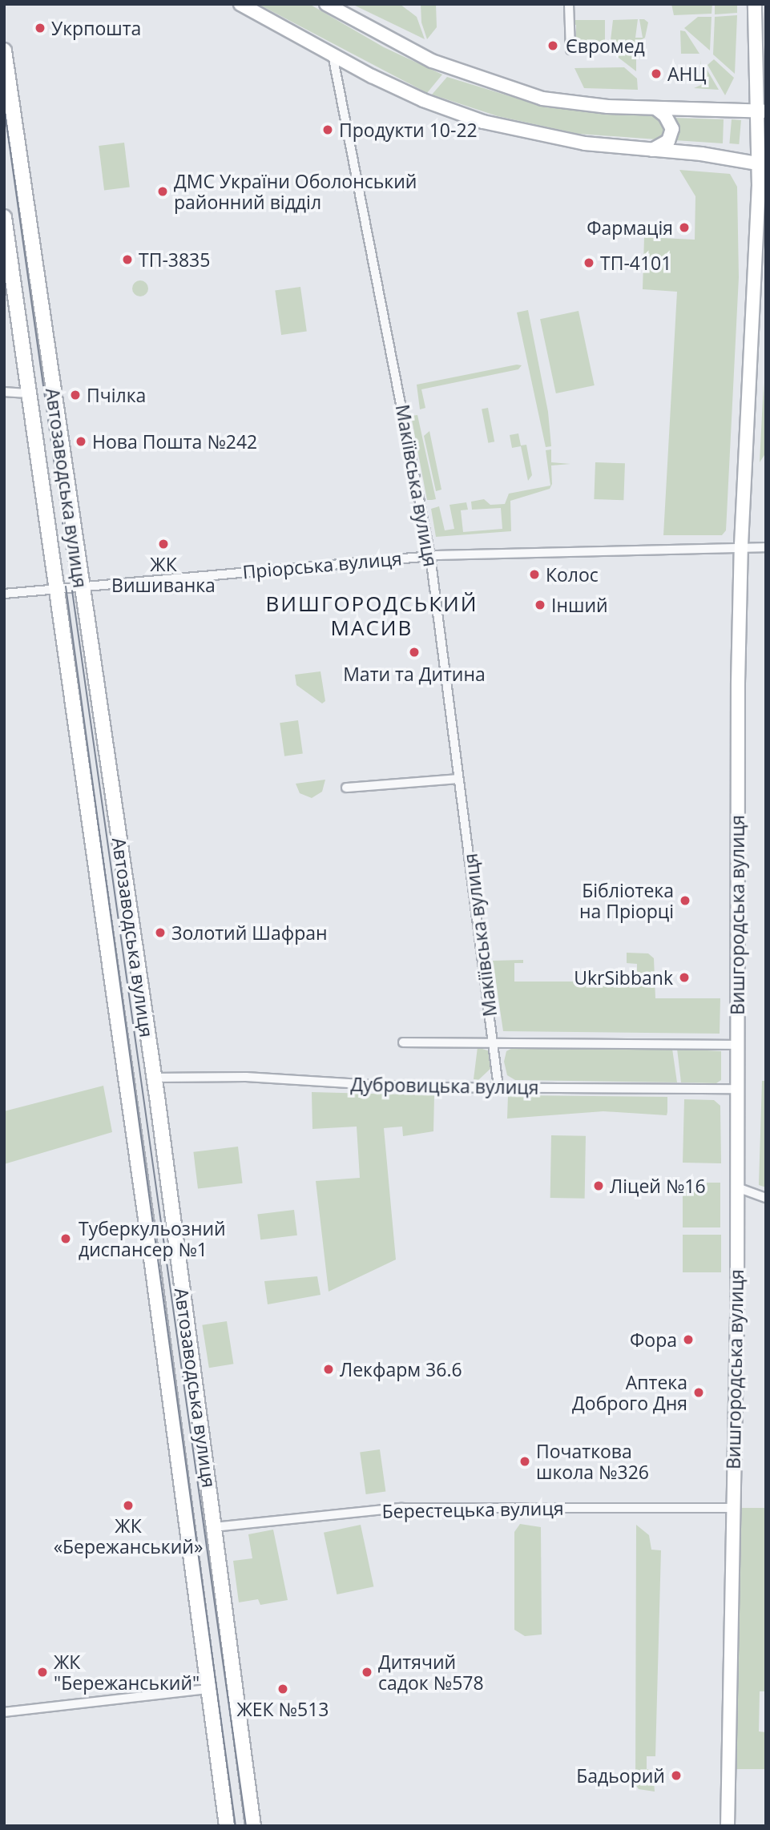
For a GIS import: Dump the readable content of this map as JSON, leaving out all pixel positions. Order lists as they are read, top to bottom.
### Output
{
  "streets": {
    "main road": ["Автозаводська вулиця", "Вишгородська вулиця"],
    "street": [
      "Макіївська вулиця",
      "Пріорська вулиця",
      "Дубровицька вулиця",
      "Берестецька вулиця"
    ]
  },
  "crossings": [
    ["Макіївська вулиця", "Пріорська вулиця"],
    ["Макіївська вулиця", "Дубровицька вулиця"],
    ["Автозаводська вулиця", "Пріорська вулиця"],
    ["Автозаводська вулиця", "Дубровицька вулиця"],
    ["Автозаводська вулиця", "Берестецька вулиця"],
    ["Пріорська вулиця", "Вишгородська вулиця"],
    ["Вишгородська вулиця", "Дубровицька вулиця"],
    ["Вишгородська вулиця", "Берестецька вулиця"]
  ],
  "districts": ["ВИШГОРОДСЬКИЙ МАСИВ"],
  "places": [
    "Укрпошта",
    "Євромед",
    "АНЦ",
    "Продукти 10-22",
    "ДМС України Оболонський районний відділ",
    "Фармація",
    "ТП-3835",
    "ТП-4101",
    "Пчілка",
    "Нова Пошта №242",
    "ЖК Вишиванка",
    "Колос",
    "Інший",
    "Мати та Дитина",
    "Бібліотека на Пріорці",
    "Золотий Шафран",
    "UkrSibbank",
    "Ліцей №16",
    "Туберкульозний диспансер №1",
    "Фора",
    "Лекфарм 36.6",
    "Аптека Доброго Дня",
    "Початкова школа №326",
    "ЖК «Бережанський»",
    "ЖК \"Бережанський\"",
    "Дитячий садок №578",
    "ЖЕК №513",
    "Бадьорий"
  ]
}
